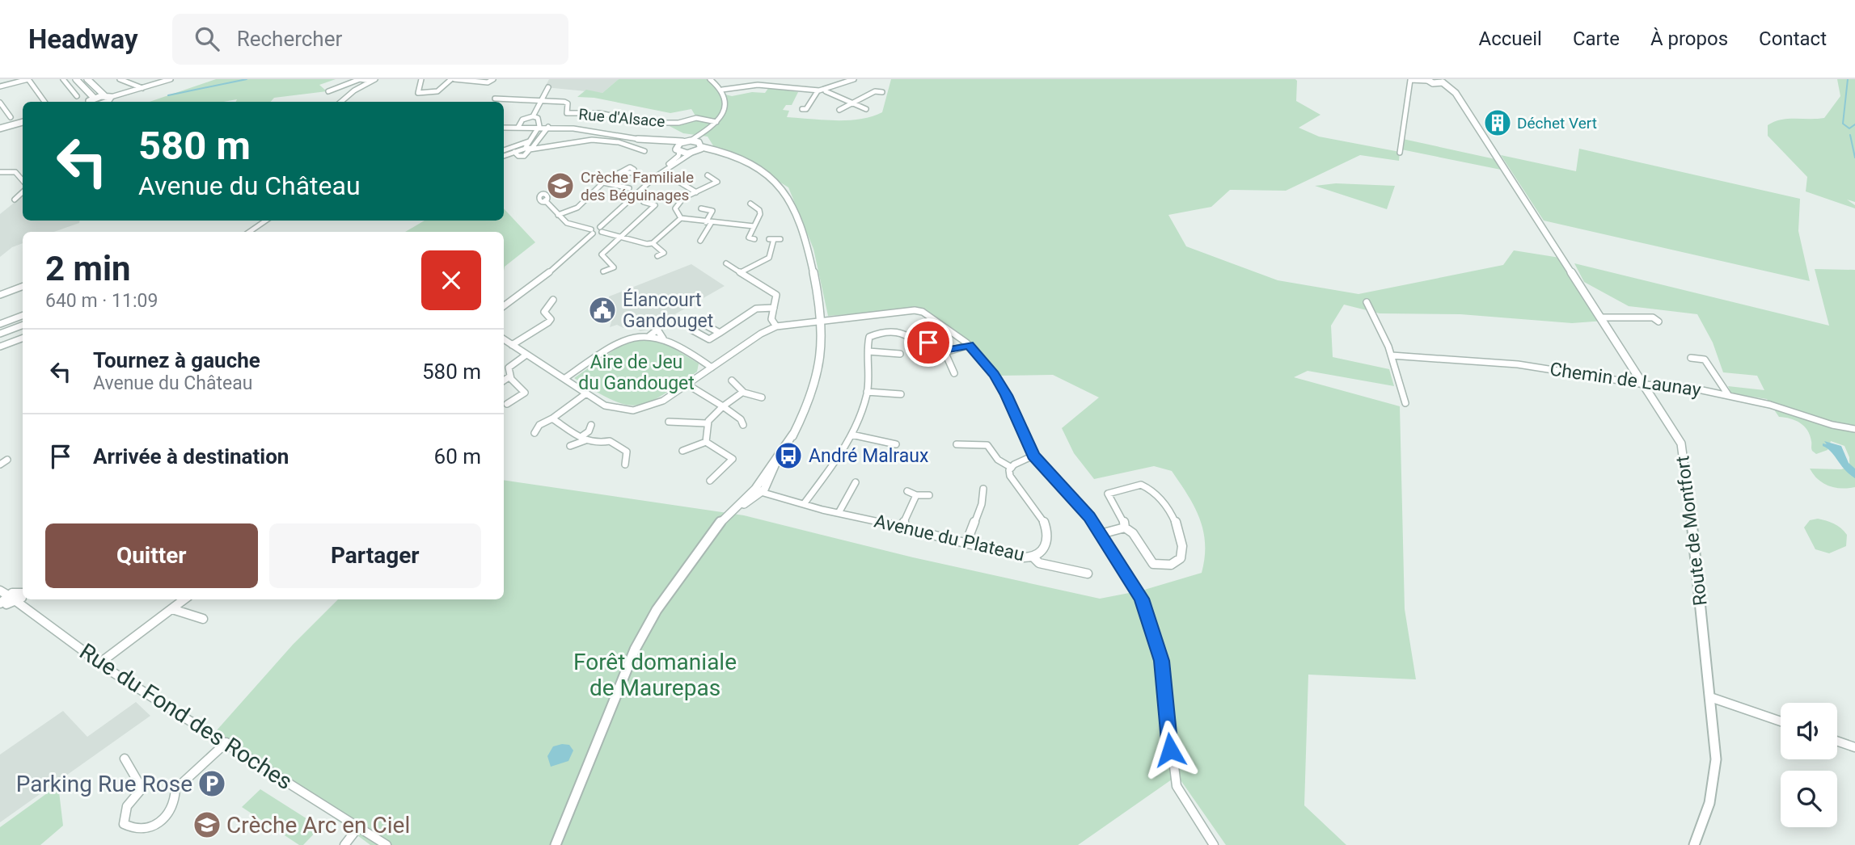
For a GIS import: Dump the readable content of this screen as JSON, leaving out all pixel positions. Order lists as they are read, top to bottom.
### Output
{
  "streets": {
    "street": [
      "Rue d'Alsace",
      "Chemin de Launay",
      "Route de Montfort",
      "Avenue du Plateau",
      "Rue du Fond des Roches"
    ]
  },
  "crossings": [
    ["Chemin de Launay", "Route de Montfort"]
  ],
  "parks": ["Aire de Jeu du Gandouget", "Forêt domaniale de Maurepas"],
  "places": {
    "building": ["Déchet Vert"],
    "school or university": ["Crèche Familiale des Béguinages", "Crèche Arc en Ciel"],
    "public building": ["Élancourt Gandouget"],
    "bus stop": ["André Malraux"],
    "parking": ["Parking Rue Rose"]
  },
  "page": {
    "header": "Headway",
    "search": "Rechercher",
    "nav": [
      "Accueil",
      "Carte",
      "À propos",
      "Contact"
    ],
    "turn": ["580 m", "Avenue du Château"],
    "heading": ["2 min", "640 m · 11:09"],
    "list": [
      {
        "name": "Tournez à gauche",
        "note": "Avenue du Château",
        "value": "580 m"
      },
      {
        "name": "Arrivée à destination",
        "value": "60 m"
      }
    ],
    "buttons": ["Quitter", "Partager"]
  }
}
